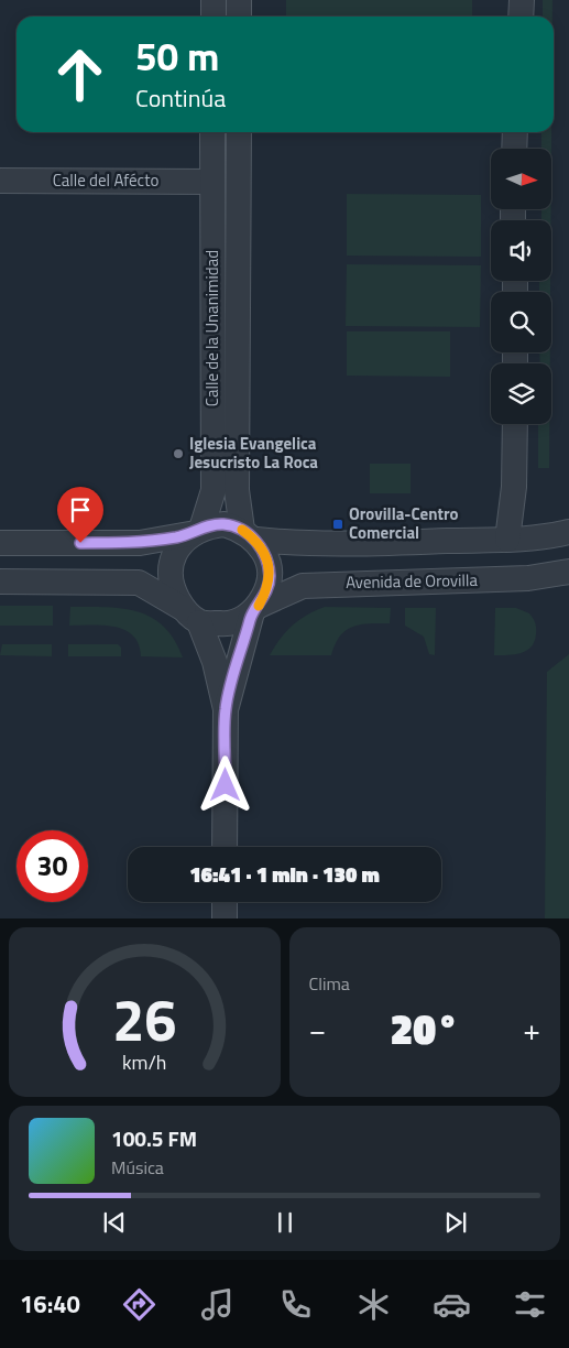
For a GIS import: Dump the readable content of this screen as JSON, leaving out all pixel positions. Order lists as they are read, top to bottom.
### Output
{
  "streets": {
    "street": ["Calle del Afécto", "Calle de la Unanimidad", "Avenida de Orovilla"]
  },
  "crossings": [
    ["Calle del Afécto", "Calle de la Unanimidad"],
    ["Calle de la Unanimidad", "Avenida de Orovilla"]
  ],
  "places": {
    "other": ["Iglesia Evangelica Jesucristo La Roca"],
    "transit": ["Orovilla-Centro Comercial"]
  },
  "north": "right",
  "page": {
    "turn": ["50 m", "Continúa"],
    "limit": "30",
    "trip": "16:41 · 1 min · 130 m",
    "tile": "Clima",
    "heat": ["−", "20°", "+"],
    "song": ["100.5 FM", "Música"],
    "tabs": "16:40",
    "gauge": ["26", "km/h"]
  }
}
